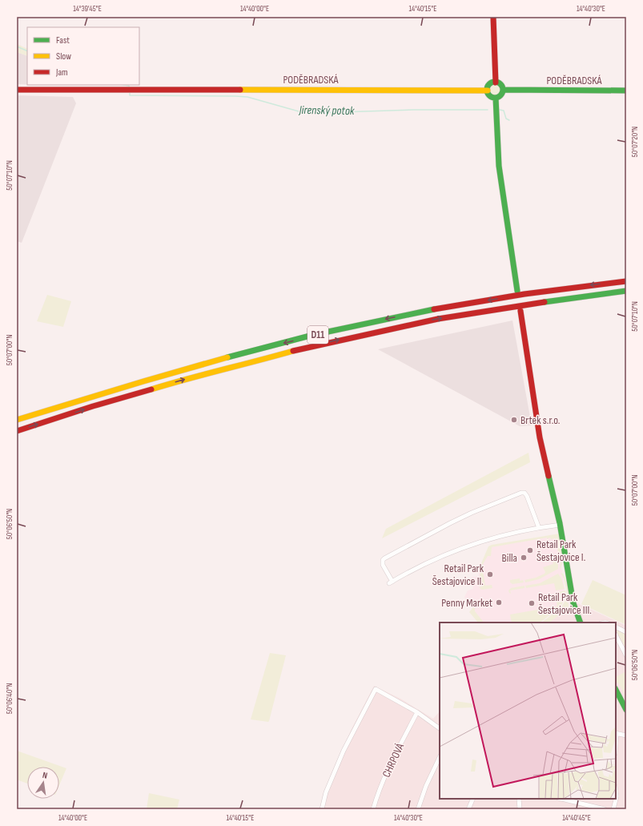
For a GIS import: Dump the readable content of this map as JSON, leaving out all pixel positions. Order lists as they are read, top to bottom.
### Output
{
  "streets": {
    "main road": ["PODĚBRADSKÁ", "D11"],
    "street": ["CHRPOVÁ"]
  },
  "water": ["Jirenský potok"],
  "places": [
    "Brtek s.r.o.",
    "Retail Park Šestajovice I.",
    "Billa",
    "Retail Park Šestajovice II.",
    "Penny Market",
    "Retail Park Šestajovice III."
  ],
  "legend": ["Fast", "Slow", "Jam"],
  "north": "top",
  "coordinates": [
    "14°39'45\"E",
    "14°40'00\"E",
    "14°40'15\"E",
    "14°40'30\"E",
    "50°07'20\"N",
    "50°07'10\"N",
    "50°07'00\"N",
    "50°06'50\"N",
    "50°06'40\"N",
    "14°40'45\"E"
  ]
}
